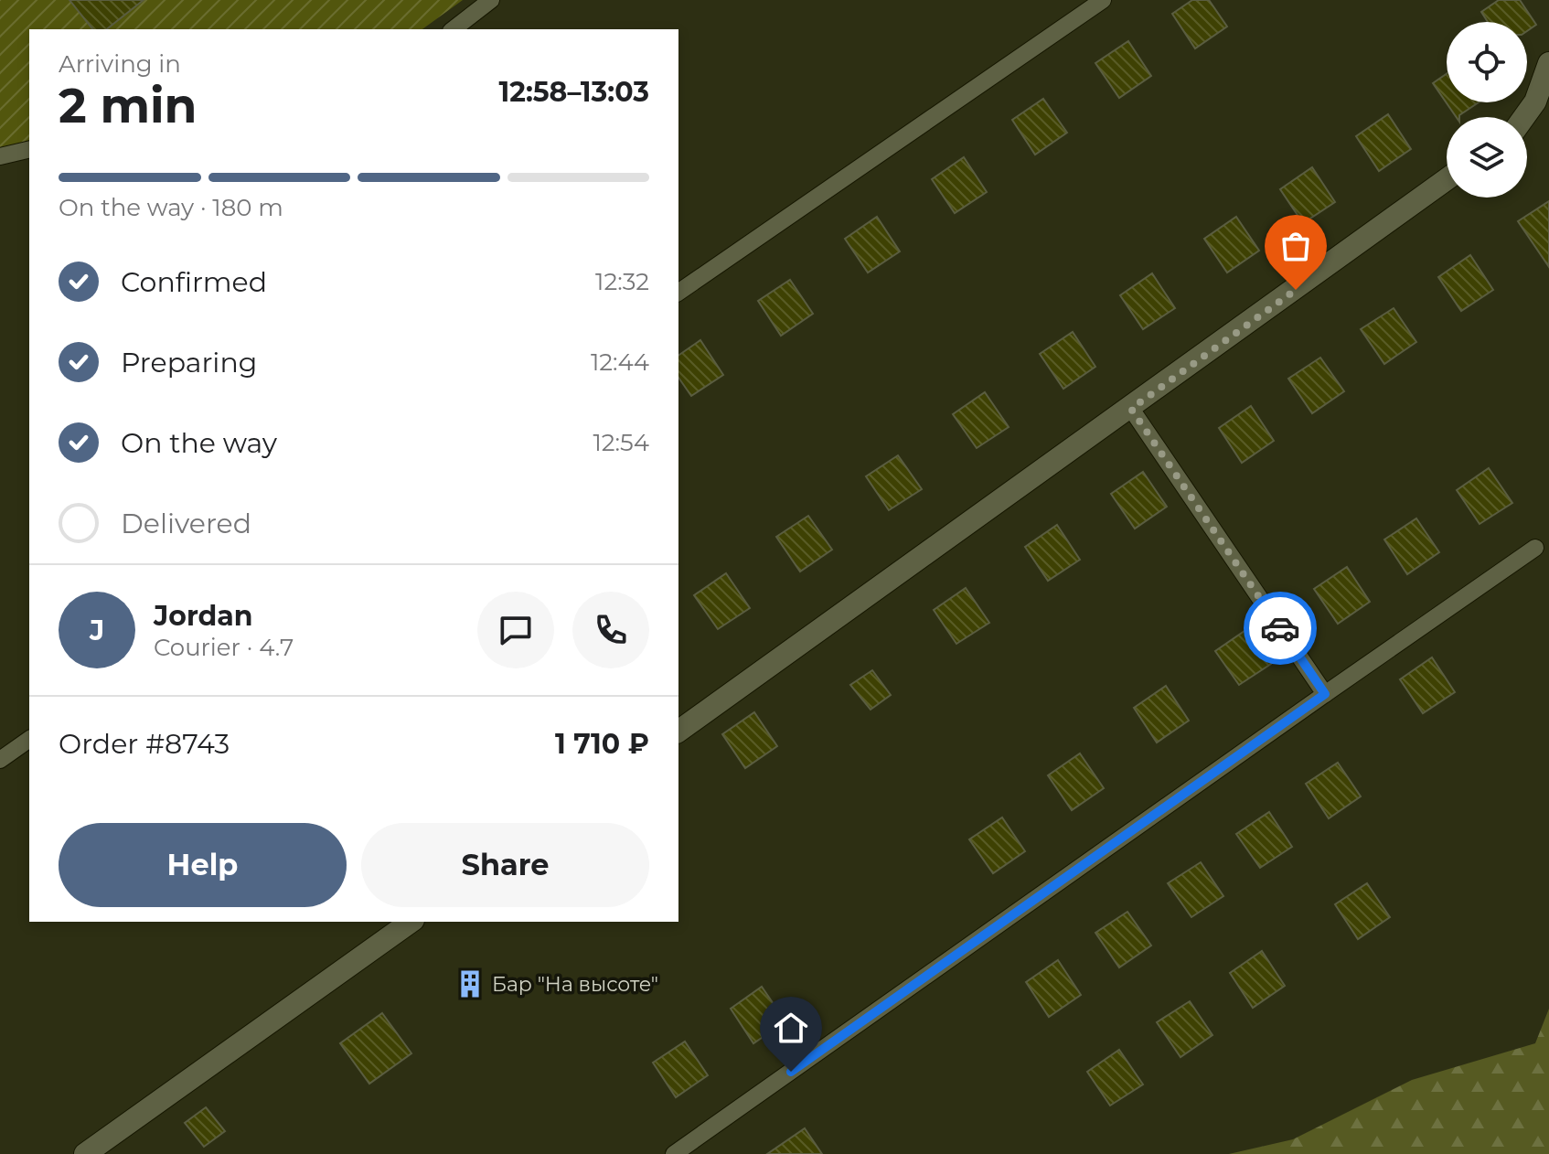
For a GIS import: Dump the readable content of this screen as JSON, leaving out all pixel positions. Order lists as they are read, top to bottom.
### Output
{
  "places": {
    "building": ["Бар \"На высоте\""]
  },
  "page": {
    "heading": ["2 min", "Arriving in", "12:58–13:03"],
    "panel": [
      "Jordan",
      "Courier · 4.7",
      "Order #8743",
      "1 710 ₽"
    ],
    "bar": "On the way · 180 m",
    "list": [
      ["Confirmed", "12:32"],
      ["Preparing", "12:44"],
      ["On the way", "12:54"],
      "Delivered"
    ],
    "round": "J",
    "buttons": ["Help", "Share"]
  }
}
